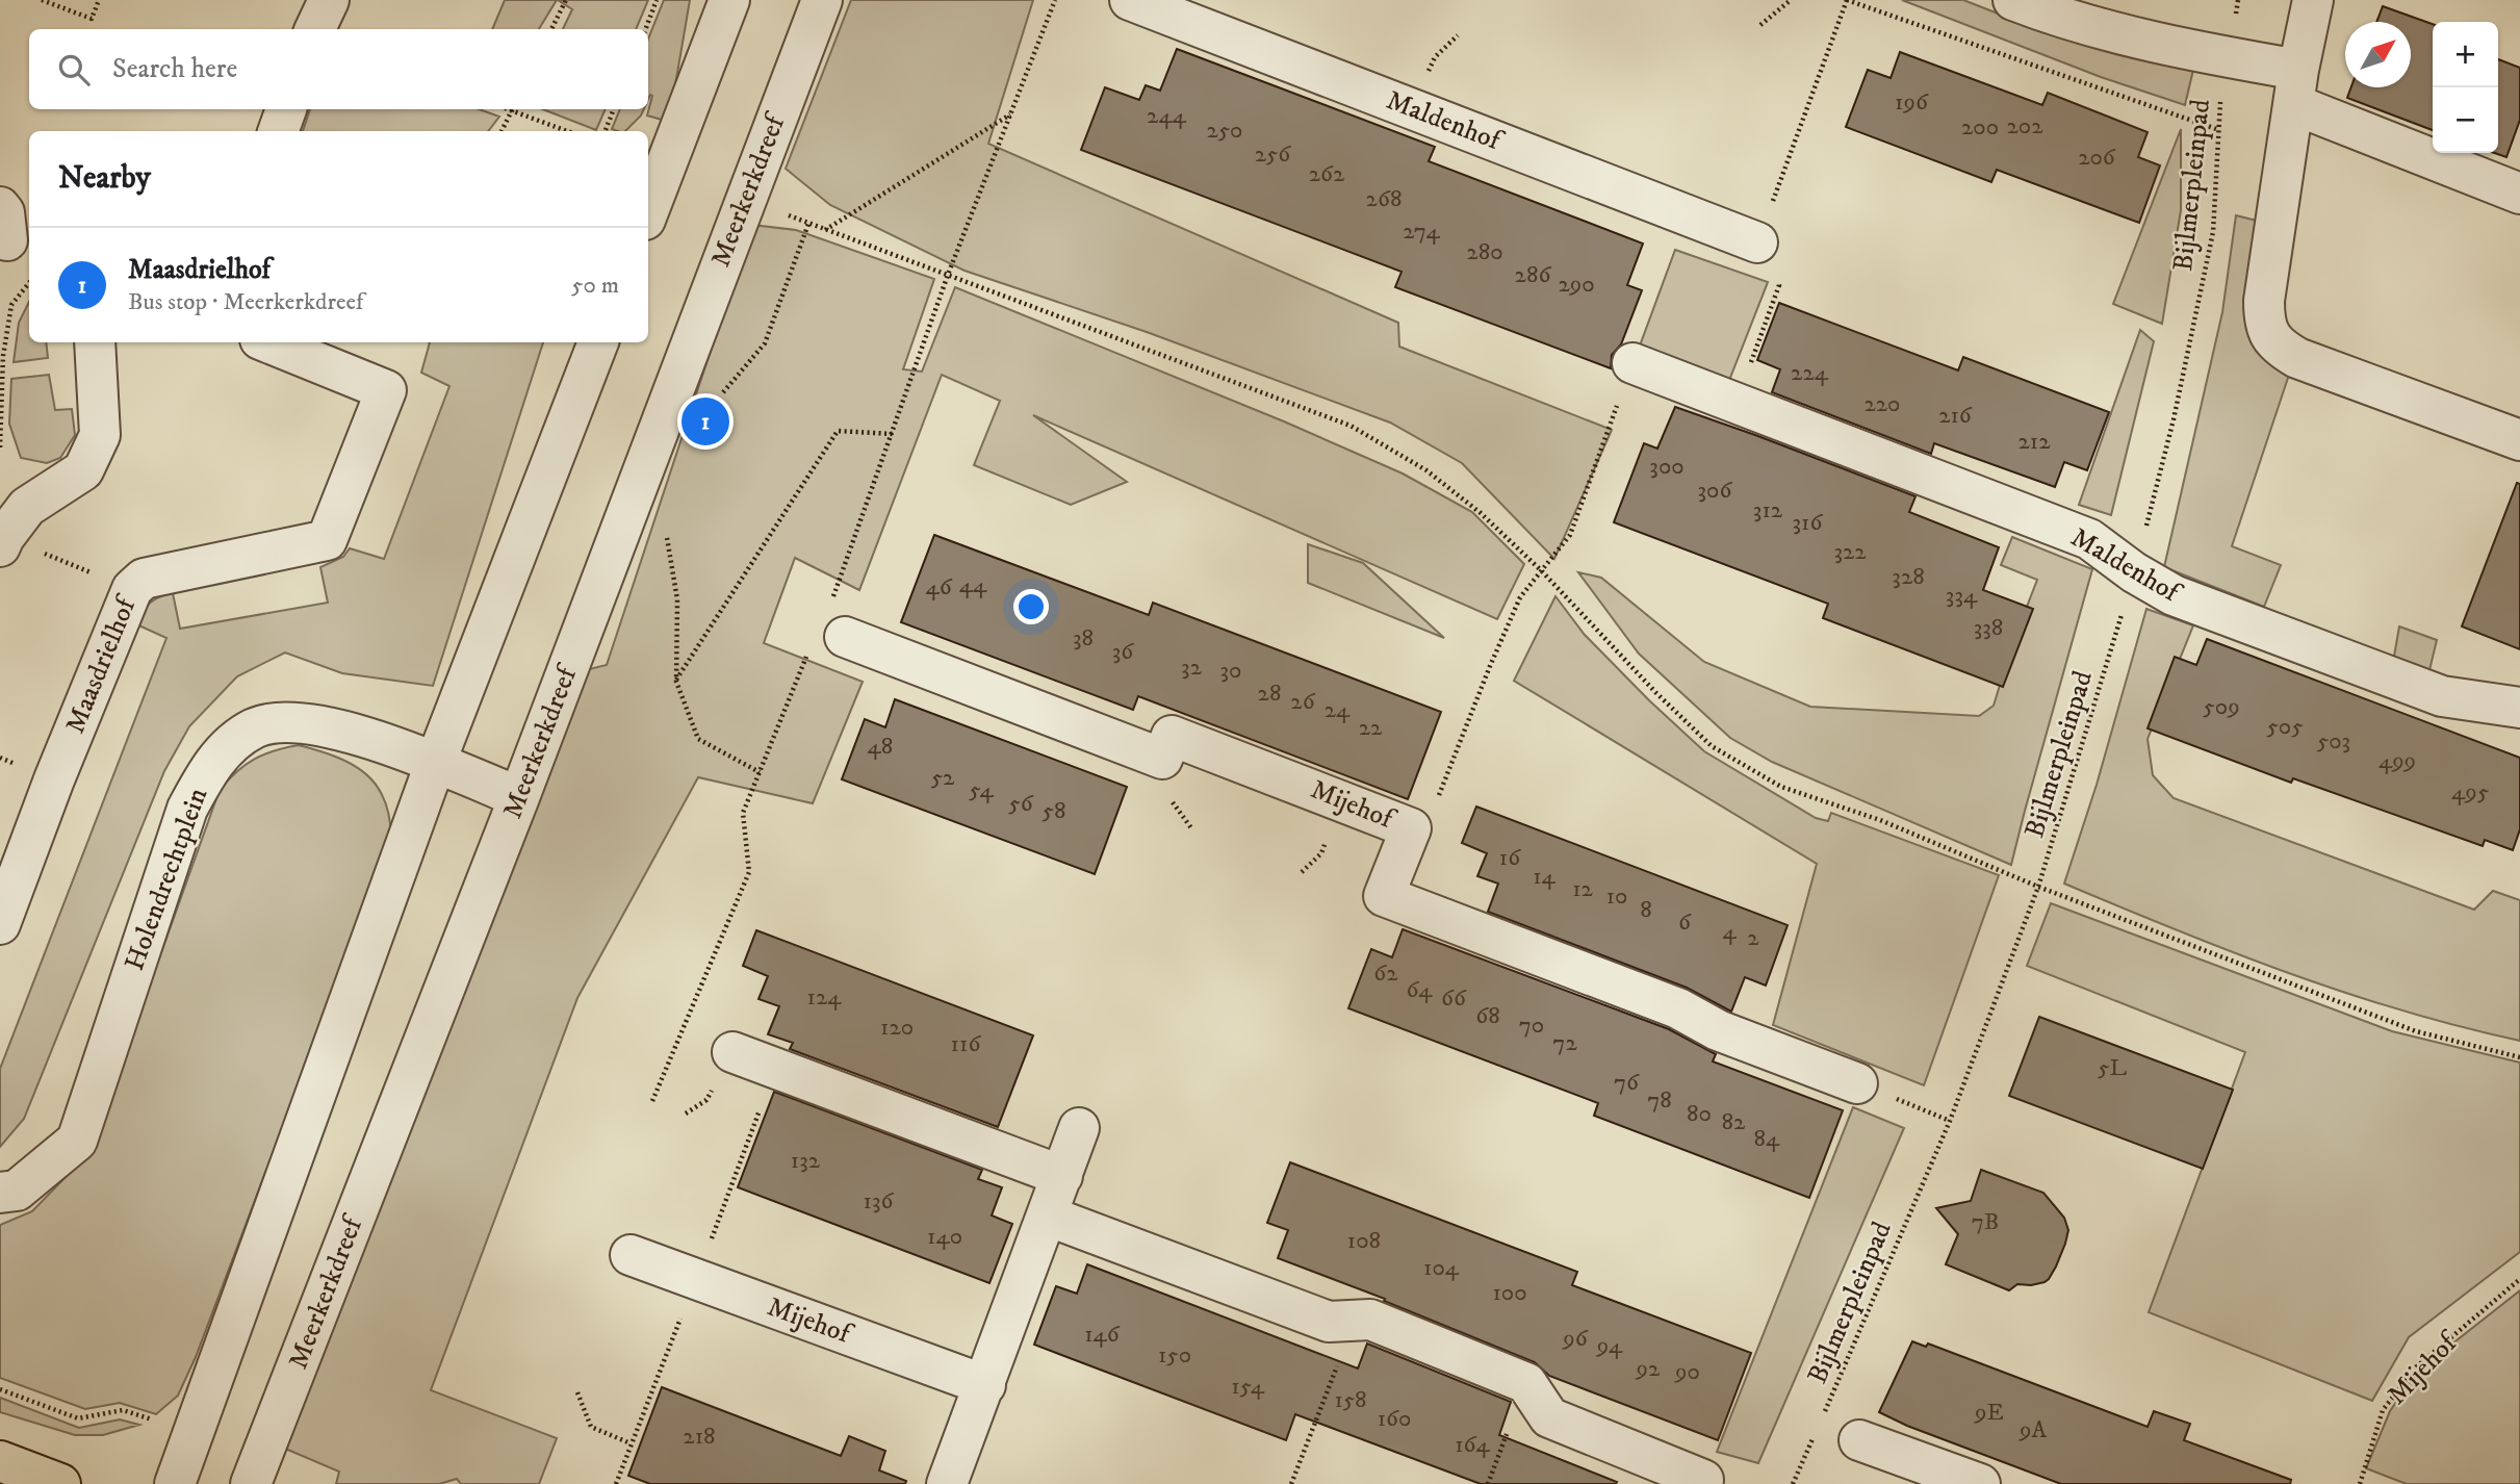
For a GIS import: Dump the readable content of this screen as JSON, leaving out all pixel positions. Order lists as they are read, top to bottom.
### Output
{
  "streets": {
    "street": [
      "Maldenhof",
      "Meerkerkdreef",
      "Maasdrielhof",
      "Mijehof",
      "Holendrechtplein"
    ],
    "path": ["Bijlmerpleinpad"]
  },
  "crossings": [
    ["Maldenhof", "Bijlmerpleinpad"],
    ["Meerkerkdreef", "Holendrechtplein"]
  ],
  "house_numbers": [
    "196",
    "244",
    "202",
    "200",
    "250",
    "256",
    "206",
    "262",
    "268",
    "274",
    "280",
    "286",
    "290",
    "224",
    "220",
    "216",
    "212",
    "300",
    "306",
    "312",
    "316",
    "322",
    "328",
    "44",
    "46",
    "334",
    "338",
    "38",
    "36",
    "32",
    "30",
    "28",
    "26",
    "509",
    "24",
    "505",
    "22",
    "503",
    "48",
    "499",
    "52",
    "54",
    "495",
    "56",
    "58",
    "16",
    "14",
    "12",
    "10",
    "8",
    "6",
    "4",
    "2",
    "62",
    "64",
    "124",
    "66",
    "68",
    "70",
    "120",
    "72",
    "116",
    "5L",
    "76",
    "78",
    "80",
    "82",
    "84",
    "132",
    "136",
    "7B",
    "140",
    "108",
    "104",
    "100",
    "146",
    "96",
    "94",
    "150",
    "92",
    "90",
    "154",
    "158",
    "9E",
    "160",
    "9A",
    "218",
    "164"
  ],
  "north": "top right",
  "page": {
    "map_buttons": ["+", "−"],
    "search": "Search here",
    "heading": "Nearby",
    "list": [
      {
        "mark": "1",
        "name": "Maasdrielhof",
        "note": "Bus stop · Meerkerkdreef",
        "value": "50 m"
      }
    ],
    "pins": "1"
  }
}
